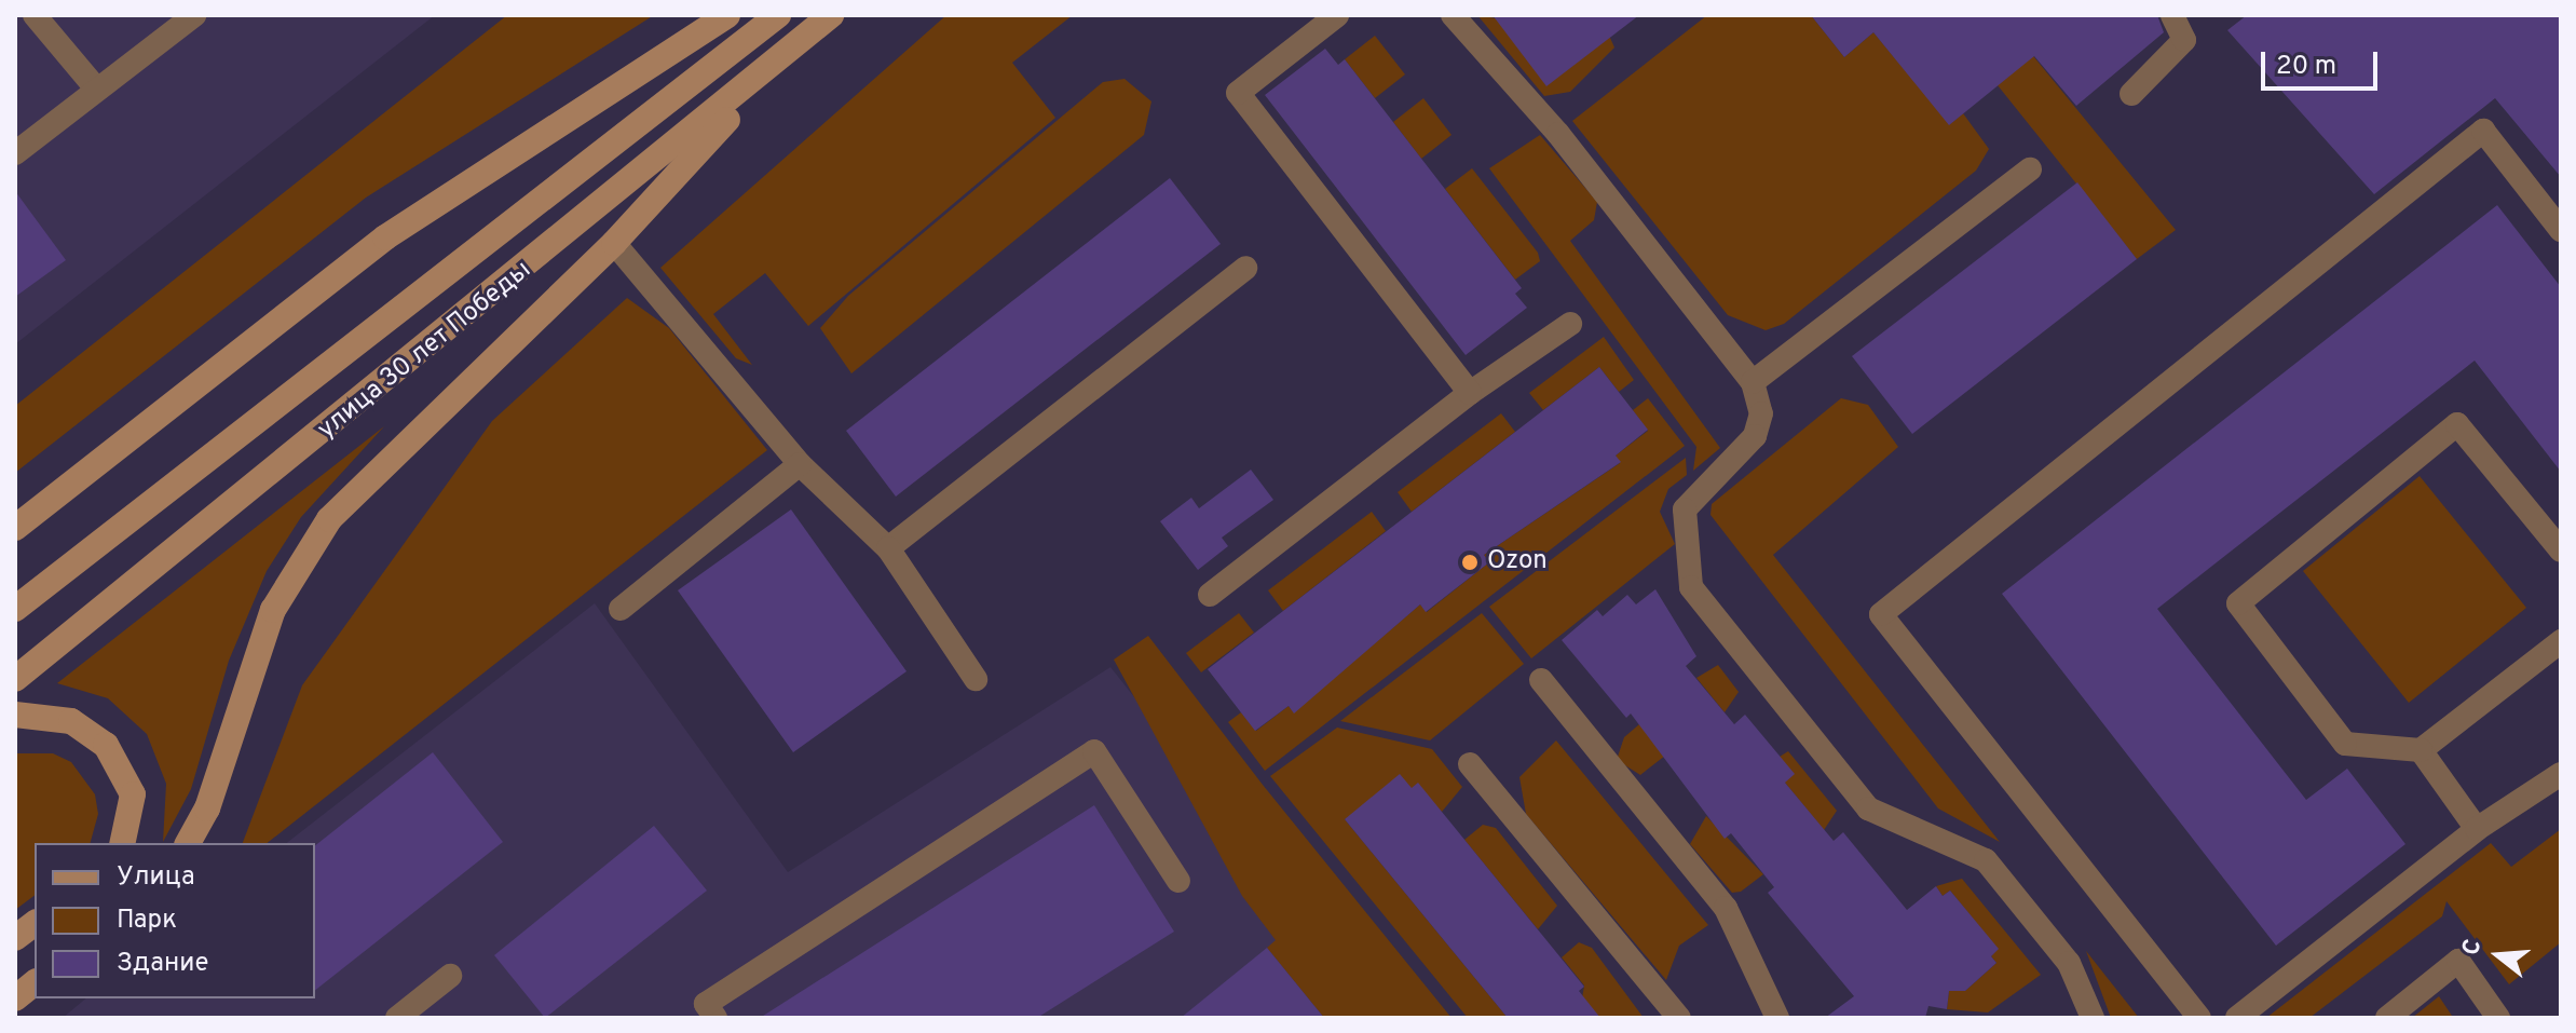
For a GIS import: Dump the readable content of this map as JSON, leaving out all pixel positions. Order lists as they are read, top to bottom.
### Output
{
  "streets": {
    "street": ["улица 30 лет Победы"]
  },
  "places": ["Ozon"],
  "legend": ["Улица", "Парк", "Здание"],
  "scale_bar": "20 m",
  "north": "left"
}
